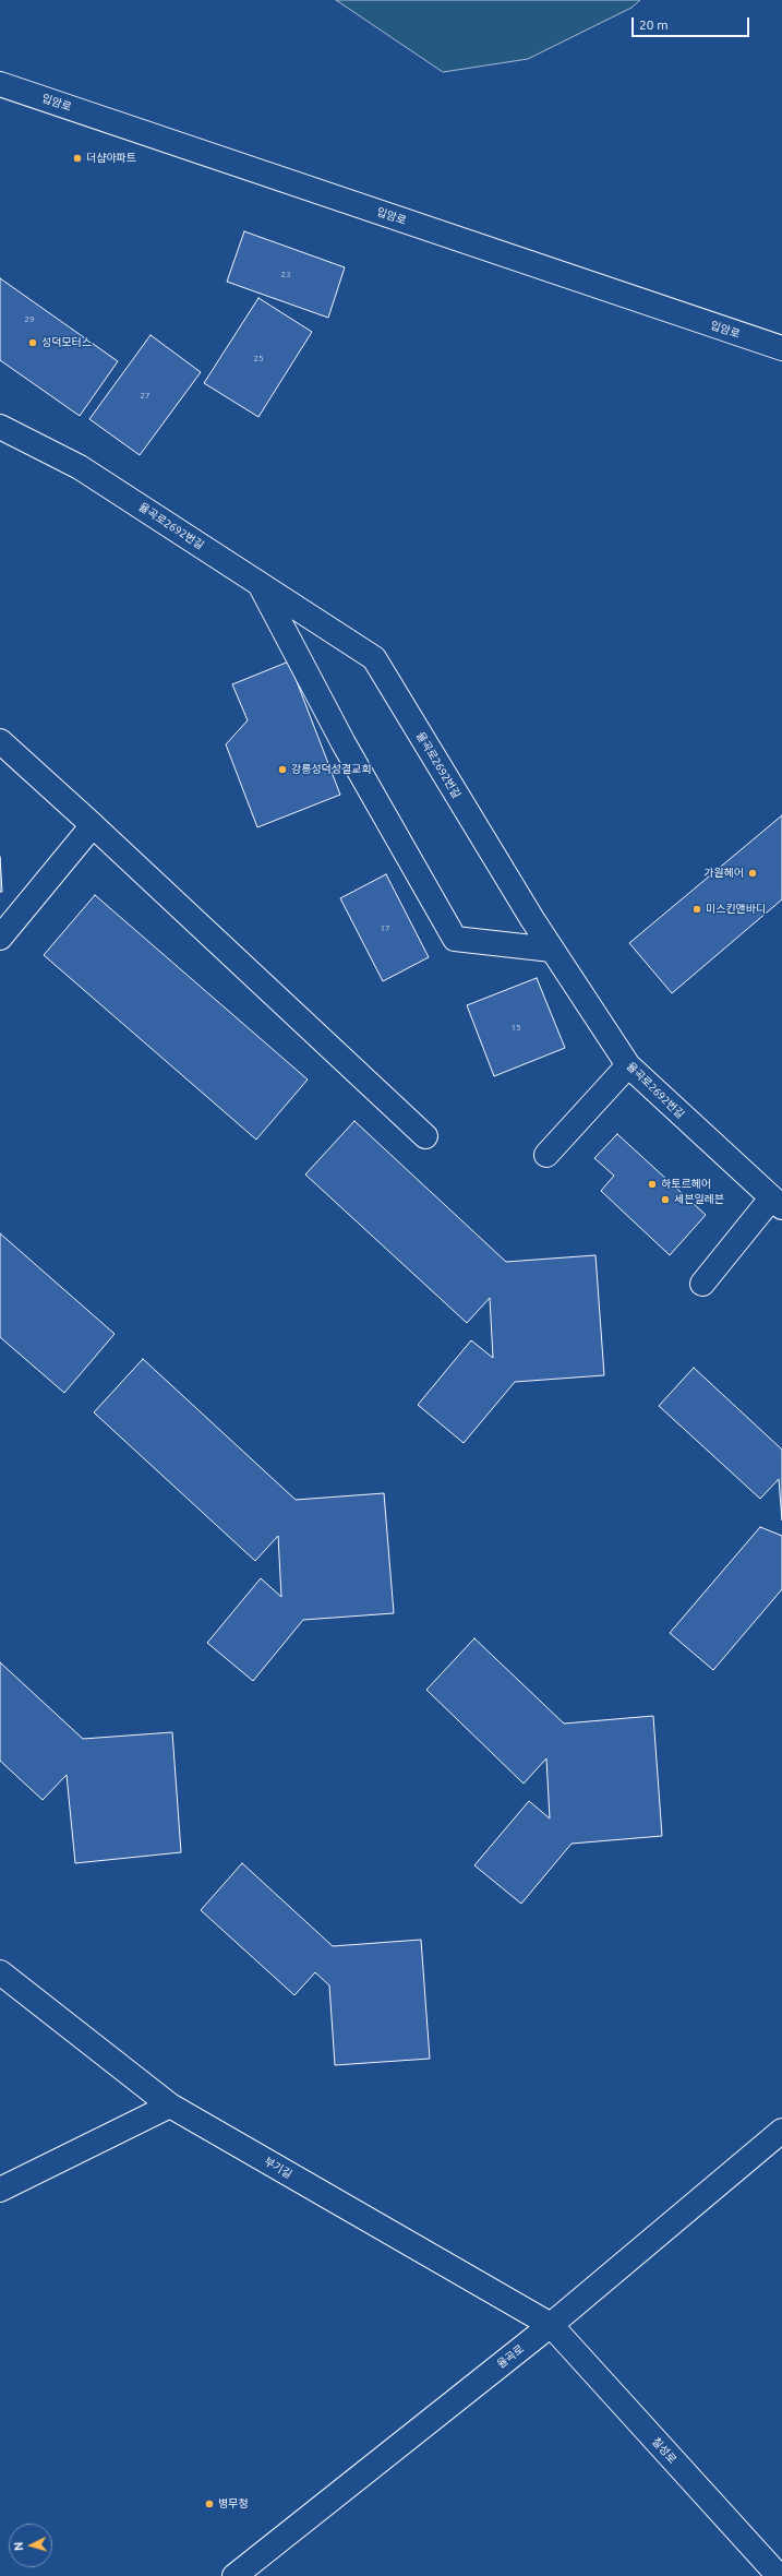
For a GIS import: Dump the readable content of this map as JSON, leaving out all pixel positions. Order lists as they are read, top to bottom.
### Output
{
  "streets": {
    "street": [
      "입암로",
      "율곡로2692번길",
      "부기길",
      "율곡로",
      "칠성로"
    ]
  },
  "crossings": [
    ["부기길", "율곡로"],
    ["부기길", "칠성로"],
    ["율곡로", "칠성로"]
  ],
  "places": [
    "더샵아파트",
    "성덕모터스",
    "강릉성덕성결교회",
    "가원헤어",
    "미스킨앤바디",
    "하토르헤어",
    "세븐일레븐",
    "병무청"
  ],
  "house_numbers": [
    "23",
    "29",
    "25",
    "27",
    "17",
    "15"
  ],
  "scale_bar": "20 m",
  "north": "left"
}
